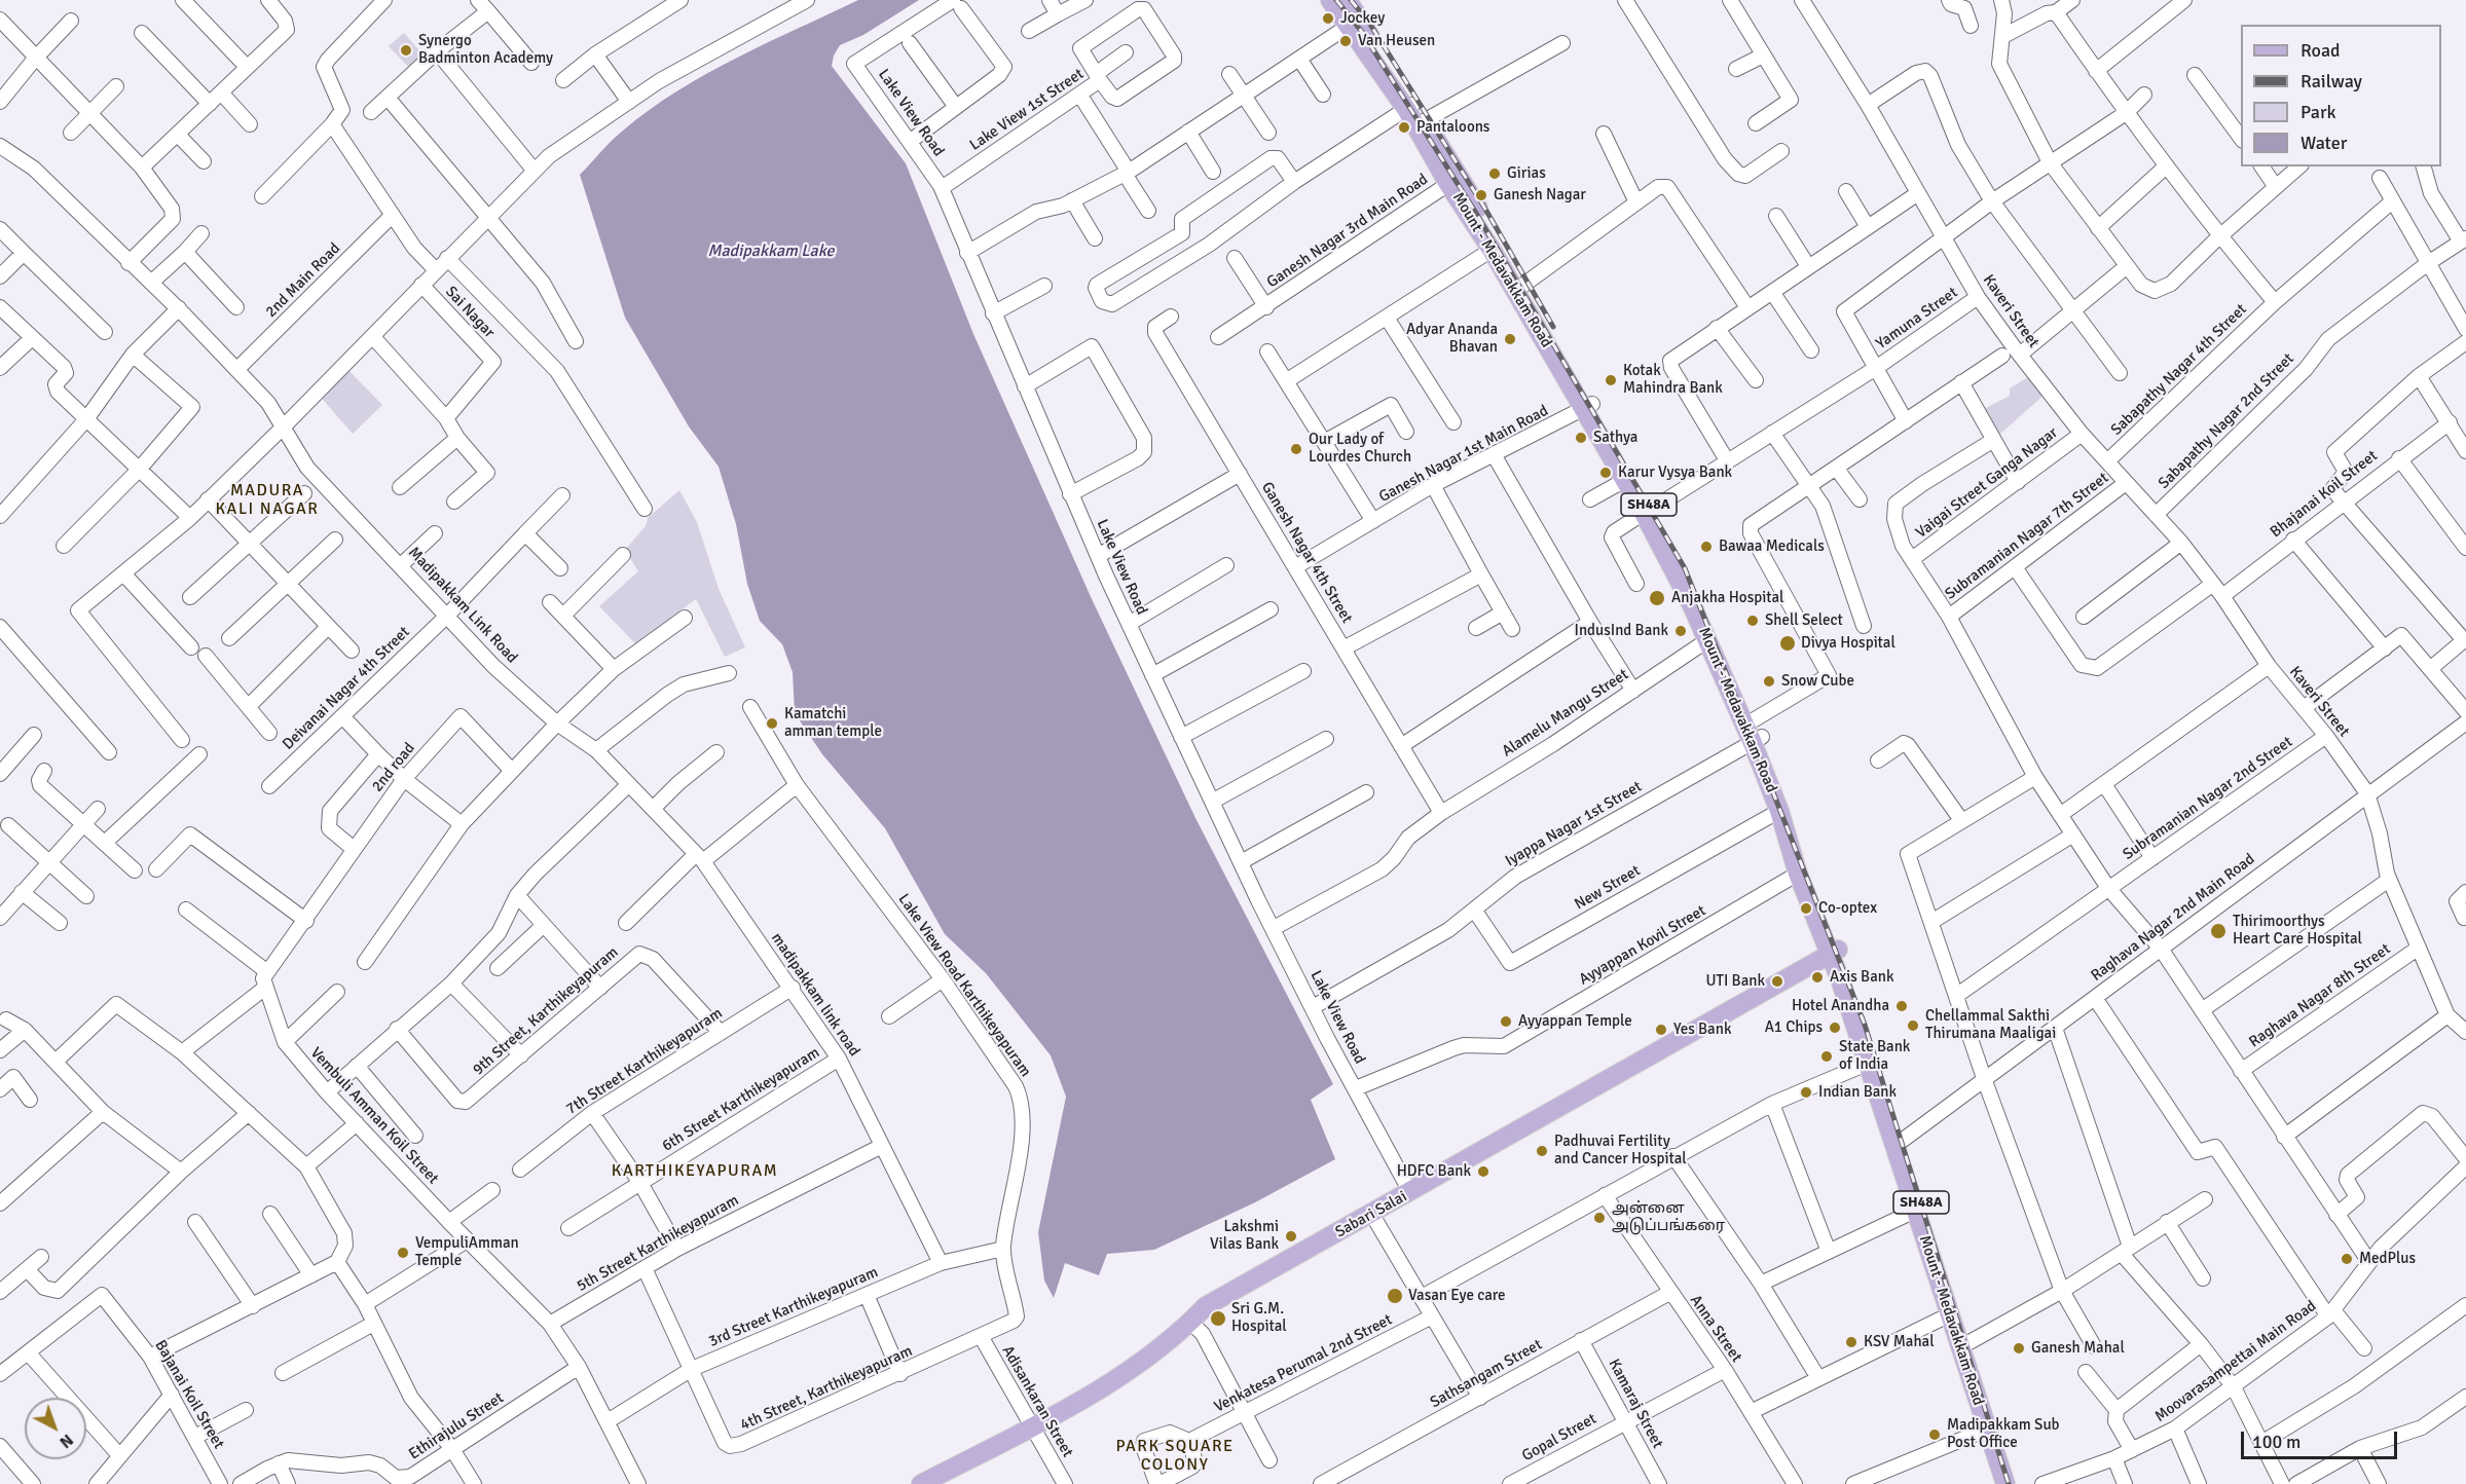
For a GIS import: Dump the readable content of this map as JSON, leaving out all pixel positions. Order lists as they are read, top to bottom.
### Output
{
  "streets": {
    "main road": ["Mount - Medavakkam Road", "SH48A", "Sabari Salai"],
    "street": [
      "Lake View 1st Street",
      "Lake View Road",
      "Ganesh Nagar 3rd Main Road",
      "2nd Main Road",
      "Kaveri Street",
      "Sai Nagar",
      "Yamuna Street",
      "Sabapathy Nagar 4th Street",
      "Sabapathy Nagar 2nd Street",
      "Ganesh Nagar 1st Main Road",
      "Vaigai Street Ganga Nagar",
      "Bhajanai Koil Street",
      "Subramanian Nagar 7th Street",
      "Ganesh Nagar 4th Street",
      "Madipakkam Link Road",
      "Deivanai Nagar 4th Street",
      "Alamelu Mangu Street",
      "2nd road",
      "Subramanian Nagar 2nd Street",
      "Iyappa Nagar 1st Street",
      "New Street",
      "Raghava Nagar 2nd Main Road",
      "Ayyappan Kovil Street",
      "Lake View Road Karthikeyapuram",
      "madipakkam link road",
      "Raghava Nagar 8th Street",
      "9th Street, Karthikeyapuram",
      "7th Street Karthikeyapuram",
      "6th Street Karthikeyapuram",
      "Vembuli Amman Koil Street",
      "5th Street Karthikeyapuram",
      "3rd Street Karthikeyapuram",
      "Anna Street",
      "Moovarasampettai Main Road",
      "Venkatesa Perumal 2nd Street",
      "Sathsangam Street",
      "4th Street, Karthikeyapuram",
      "Bajanai Koil Street",
      "Adisankaran Street",
      "Kamaraj Street",
      "Ethirajulu Street",
      "Gopal Street"
    ]
  },
  "crossings": [
    ["Lake View 1st Street", "Lake View Road"],
    ["Lake View Road", "Alamelu Mangu Street"],
    ["Lake View Road", "Iyappa Nagar 1st Street"],
    ["Lake View Road", "Ayyappan Kovil Street"],
    ["Lake View Road", "Sabari Salai"],
    ["Ganesh Nagar 3rd Main Road", "Mount - Medavakkam Road"],
    ["Mount - Medavakkam Road", "Yamuna Street"],
    ["Mount - Medavakkam Road", "Ganesh Nagar 1st Main Road"],
    ["Mount - Medavakkam Road", "Alamelu Mangu Street"],
    ["Mount - Medavakkam Road", "Iyappa Nagar 1st Street"],
    ["Mount - Medavakkam Road", "New Street"],
    ["Mount - Medavakkam Road", "Raghava Nagar 2nd Main Road"],
    ["Mount - Medavakkam Road", "Ayyappan Kovil Street"],
    ["Mount - Medavakkam Road", "Sabari Salai"],
    ["2nd Main Road", "Madipakkam Link Road"],
    ["Kaveri Street", "Yamuna Street"],
    ["Kaveri Street", "Sabapathy Nagar 4th Street"],
    ["Kaveri Street", "Sabapathy Nagar 2nd Street"],
    ["Kaveri Street", "Vaigai Street Ganga Nagar"],
    ["Kaveri Street", "Bhajanai Koil Street"],
    ["Kaveri Street", "Subramanian Nagar 7th Street"],
    ["Kaveri Street", "Subramanian Nagar 2nd Street"],
    ["Kaveri Street", "Raghava Nagar 2nd Main Road"],
    ["Ganesh Nagar 1st Main Road", "Ganesh Nagar 4th Street"],
    ["Ganesh Nagar 4th Street", "Alamelu Mangu Street"],
    ["Madipakkam Link Road", "Deivanai Nagar 4th Street"],
    ["Madipakkam Link Road", "madipakkam link road"],
    ["Iyappa Nagar 1st Street", "New Street"],
    ["Lake View Road Karthikeyapuram", "3rd Street Karthikeyapuram"],
    ["Lake View Road Karthikeyapuram", "4th Street, Karthikeyapuram"],
    ["Lake View Road Karthikeyapuram", "Adisankaran Street"],
    ["madipakkam link road", "7th Street Karthikeyapuram"],
    ["madipakkam link road", "6th Street Karthikeyapuram"],
    ["madipakkam link road", "5th Street Karthikeyapuram"],
    ["madipakkam link road", "3rd Street Karthikeyapuram"],
    ["9th Street, Karthikeyapuram", "7th Street Karthikeyapuram"],
    ["Vembuli Amman Koil Street", "5th Street Karthikeyapuram"],
    ["Vembuli Amman Koil Street", "3rd Street Karthikeyapuram"],
    ["Vembuli Amman Koil Street", "Ethirajulu Street"],
    ["Sabari Salai", "Adisankaran Street"],
    ["5th Street Karthikeyapuram", "4th Street, Karthikeyapuram"],
    ["3rd Street Karthikeyapuram", "4th Street, Karthikeyapuram"],
    ["Anna Street", "Sathsangam Street"],
    ["Anna Street", "Gopal Street"],
    ["Sathsangam Street", "Kamaraj Street"],
    ["4th Street, Karthikeyapuram", "Adisankaran Street"],
    ["Kamaraj Street", "Gopal Street"]
  ],
  "districts": ["MADURA KALI NAGAR", "KARTHIKEYAPURAM", "PARK SQUARE COLONY"],
  "water": ["Madipakkam Lake"],
  "places": [
    "Jockey",
    "Van Heusen",
    "Synergo Badminton Academy",
    "Pantaloons",
    "Girias",
    "Ganesh Nagar",
    "Adyar Ananda Bhavan",
    "Kotak Mahindra Bank",
    "Sathya",
    "Our Lady of Lourdes Church",
    "Karur Vysya Bank",
    "Bawaa Medicals",
    "Anjakha Hospital",
    "Shell Select",
    "IndusInd Bank",
    "Divya Hospital",
    "Snow Cube",
    "Kamatchi amman temple",
    "Co-optex",
    "Thirimoorthys Heart Care Hospital",
    "Axis Bank",
    "UTI Bank",
    "Hotel Anandha",
    "Ayyappan Temple",
    "Chellammal Sakthi Thirumana Maaligai",
    "A1 Chips",
    "Yes Bank",
    "State Bank of India",
    "Indian Bank",
    "Padhuvai Fertility and Cancer Hospital",
    "HDFC Bank",
    "அன்னை அடுப்பங்கரை",
    "Lakshmi Vilas Bank",
    "VempuliAmman Temple",
    "MedPlus",
    "Vasan Eye care",
    "Sri G.M. Hospital",
    "KSV Mahal",
    "Ganesh Mahal",
    "Madipakkam Sub Post Office"
  ],
  "legend": [
    "Road",
    "Railway",
    "Park",
    "Water"
  ],
  "scale_bar": "100 m",
  "north": "bottom right"
}
